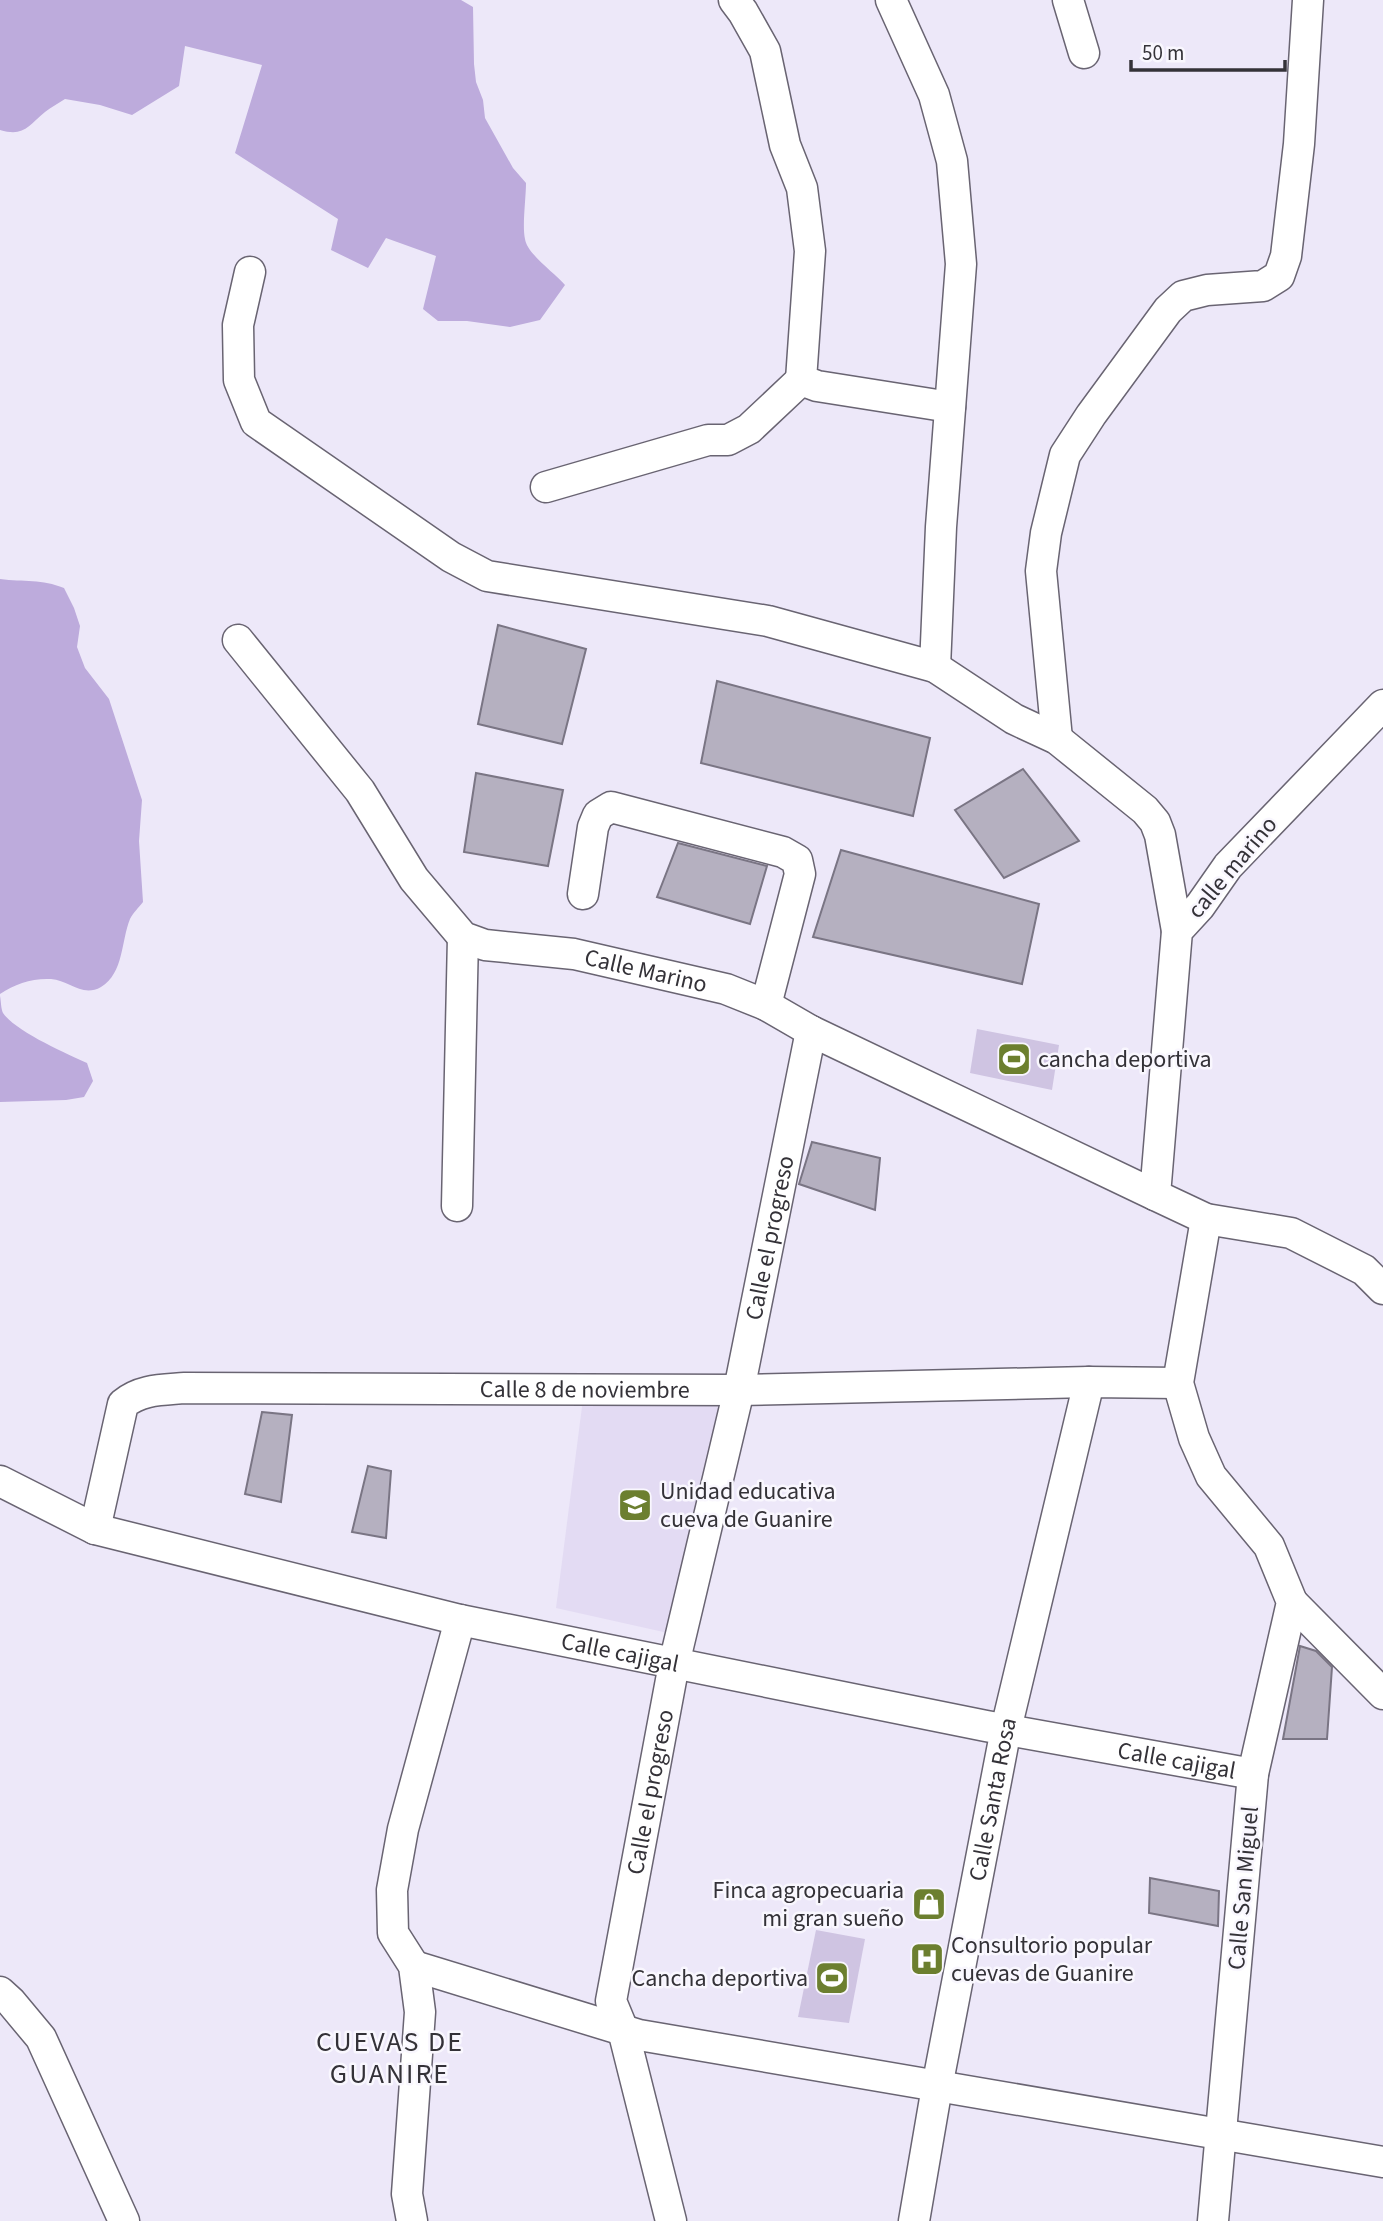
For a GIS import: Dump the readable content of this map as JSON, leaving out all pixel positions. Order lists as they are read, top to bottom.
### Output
{
  "streets": {
    "street": [
      "calle marino",
      "Calle Marino",
      "Calle el progreso",
      "Calle 8 de noviembre",
      "Calle cajigal",
      "Calle Santa Rosa",
      "Calle San Miguel"
    ]
  },
  "crossings": [
    ["calle marino", "Calle Marino"],
    ["Calle Marino", "Calle el progreso"],
    ["Calle el progreso", "Calle 8 de noviembre"],
    ["Calle el progreso", "Calle cajigal"],
    ["Calle 8 de noviembre", "Calle cajigal"],
    ["Calle 8 de noviembre", "Calle Santa Rosa"],
    ["Calle cajigal", "Calle Santa Rosa"],
    ["Calle cajigal", "Calle San Miguel"]
  ],
  "districts": ["CUEVAS DE GUANIRE"],
  "places": {
    "sports": ["cancha deportiva", "Cancha deportiva"],
    "school or university": ["Unidad educativa cueva de Guanire"],
    "shop": ["Finca agropecuaria mi gran sueño"],
    "hospital": ["Consultorio popular cuevas de Guanire"]
  },
  "scale_bar": "50 m"
}
